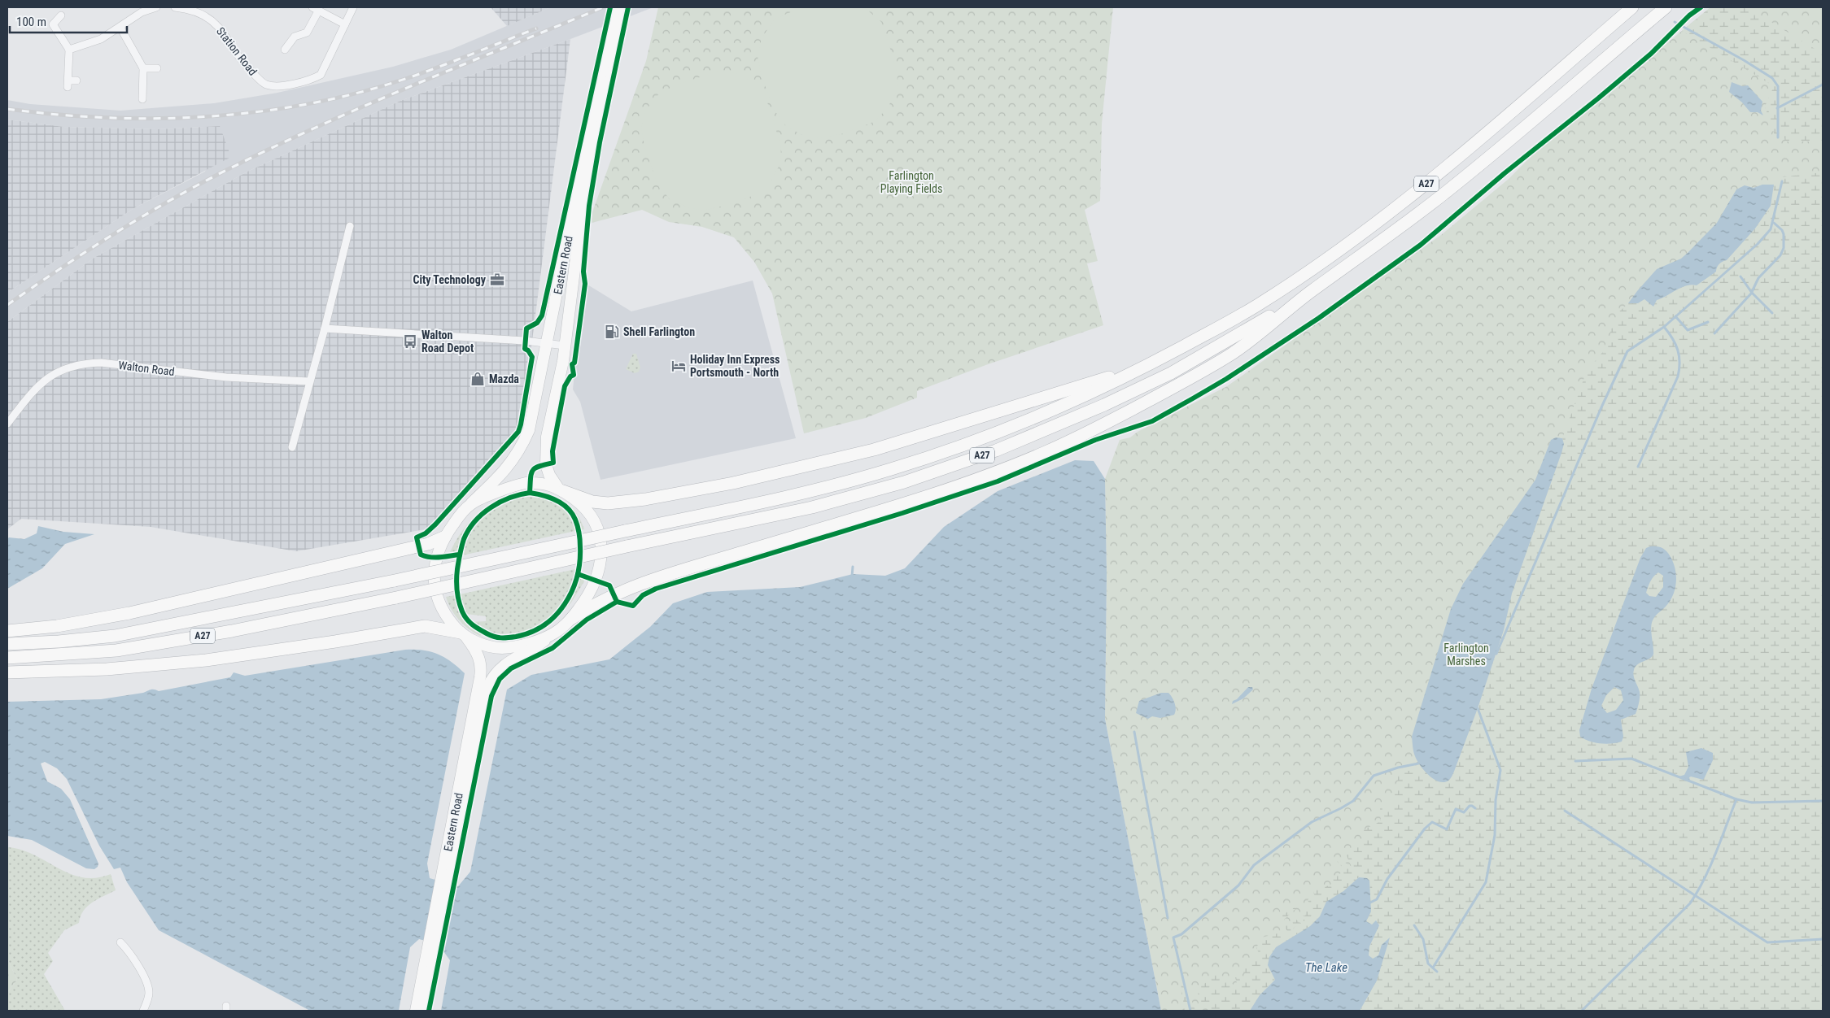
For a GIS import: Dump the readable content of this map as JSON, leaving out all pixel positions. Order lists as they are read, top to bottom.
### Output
{
  "streets": {
    "highway": ["A27"],
    "main road": ["Eastern Road"],
    "street": ["Station Road", "Walton Road"]
  },
  "water": ["The Lake"],
  "parks": ["Farlington Playing Fields", "Farlington Marshes"],
  "places": {
    "office": ["City Technology"],
    "fuel station": ["Shell Farlington"],
    "bus stop": ["Walton Road Depot"],
    "hotel": ["Holiday Inn Express Portsmouth - North"],
    "shop": ["Mazda"]
  },
  "scale_bar": "100 m"
}
